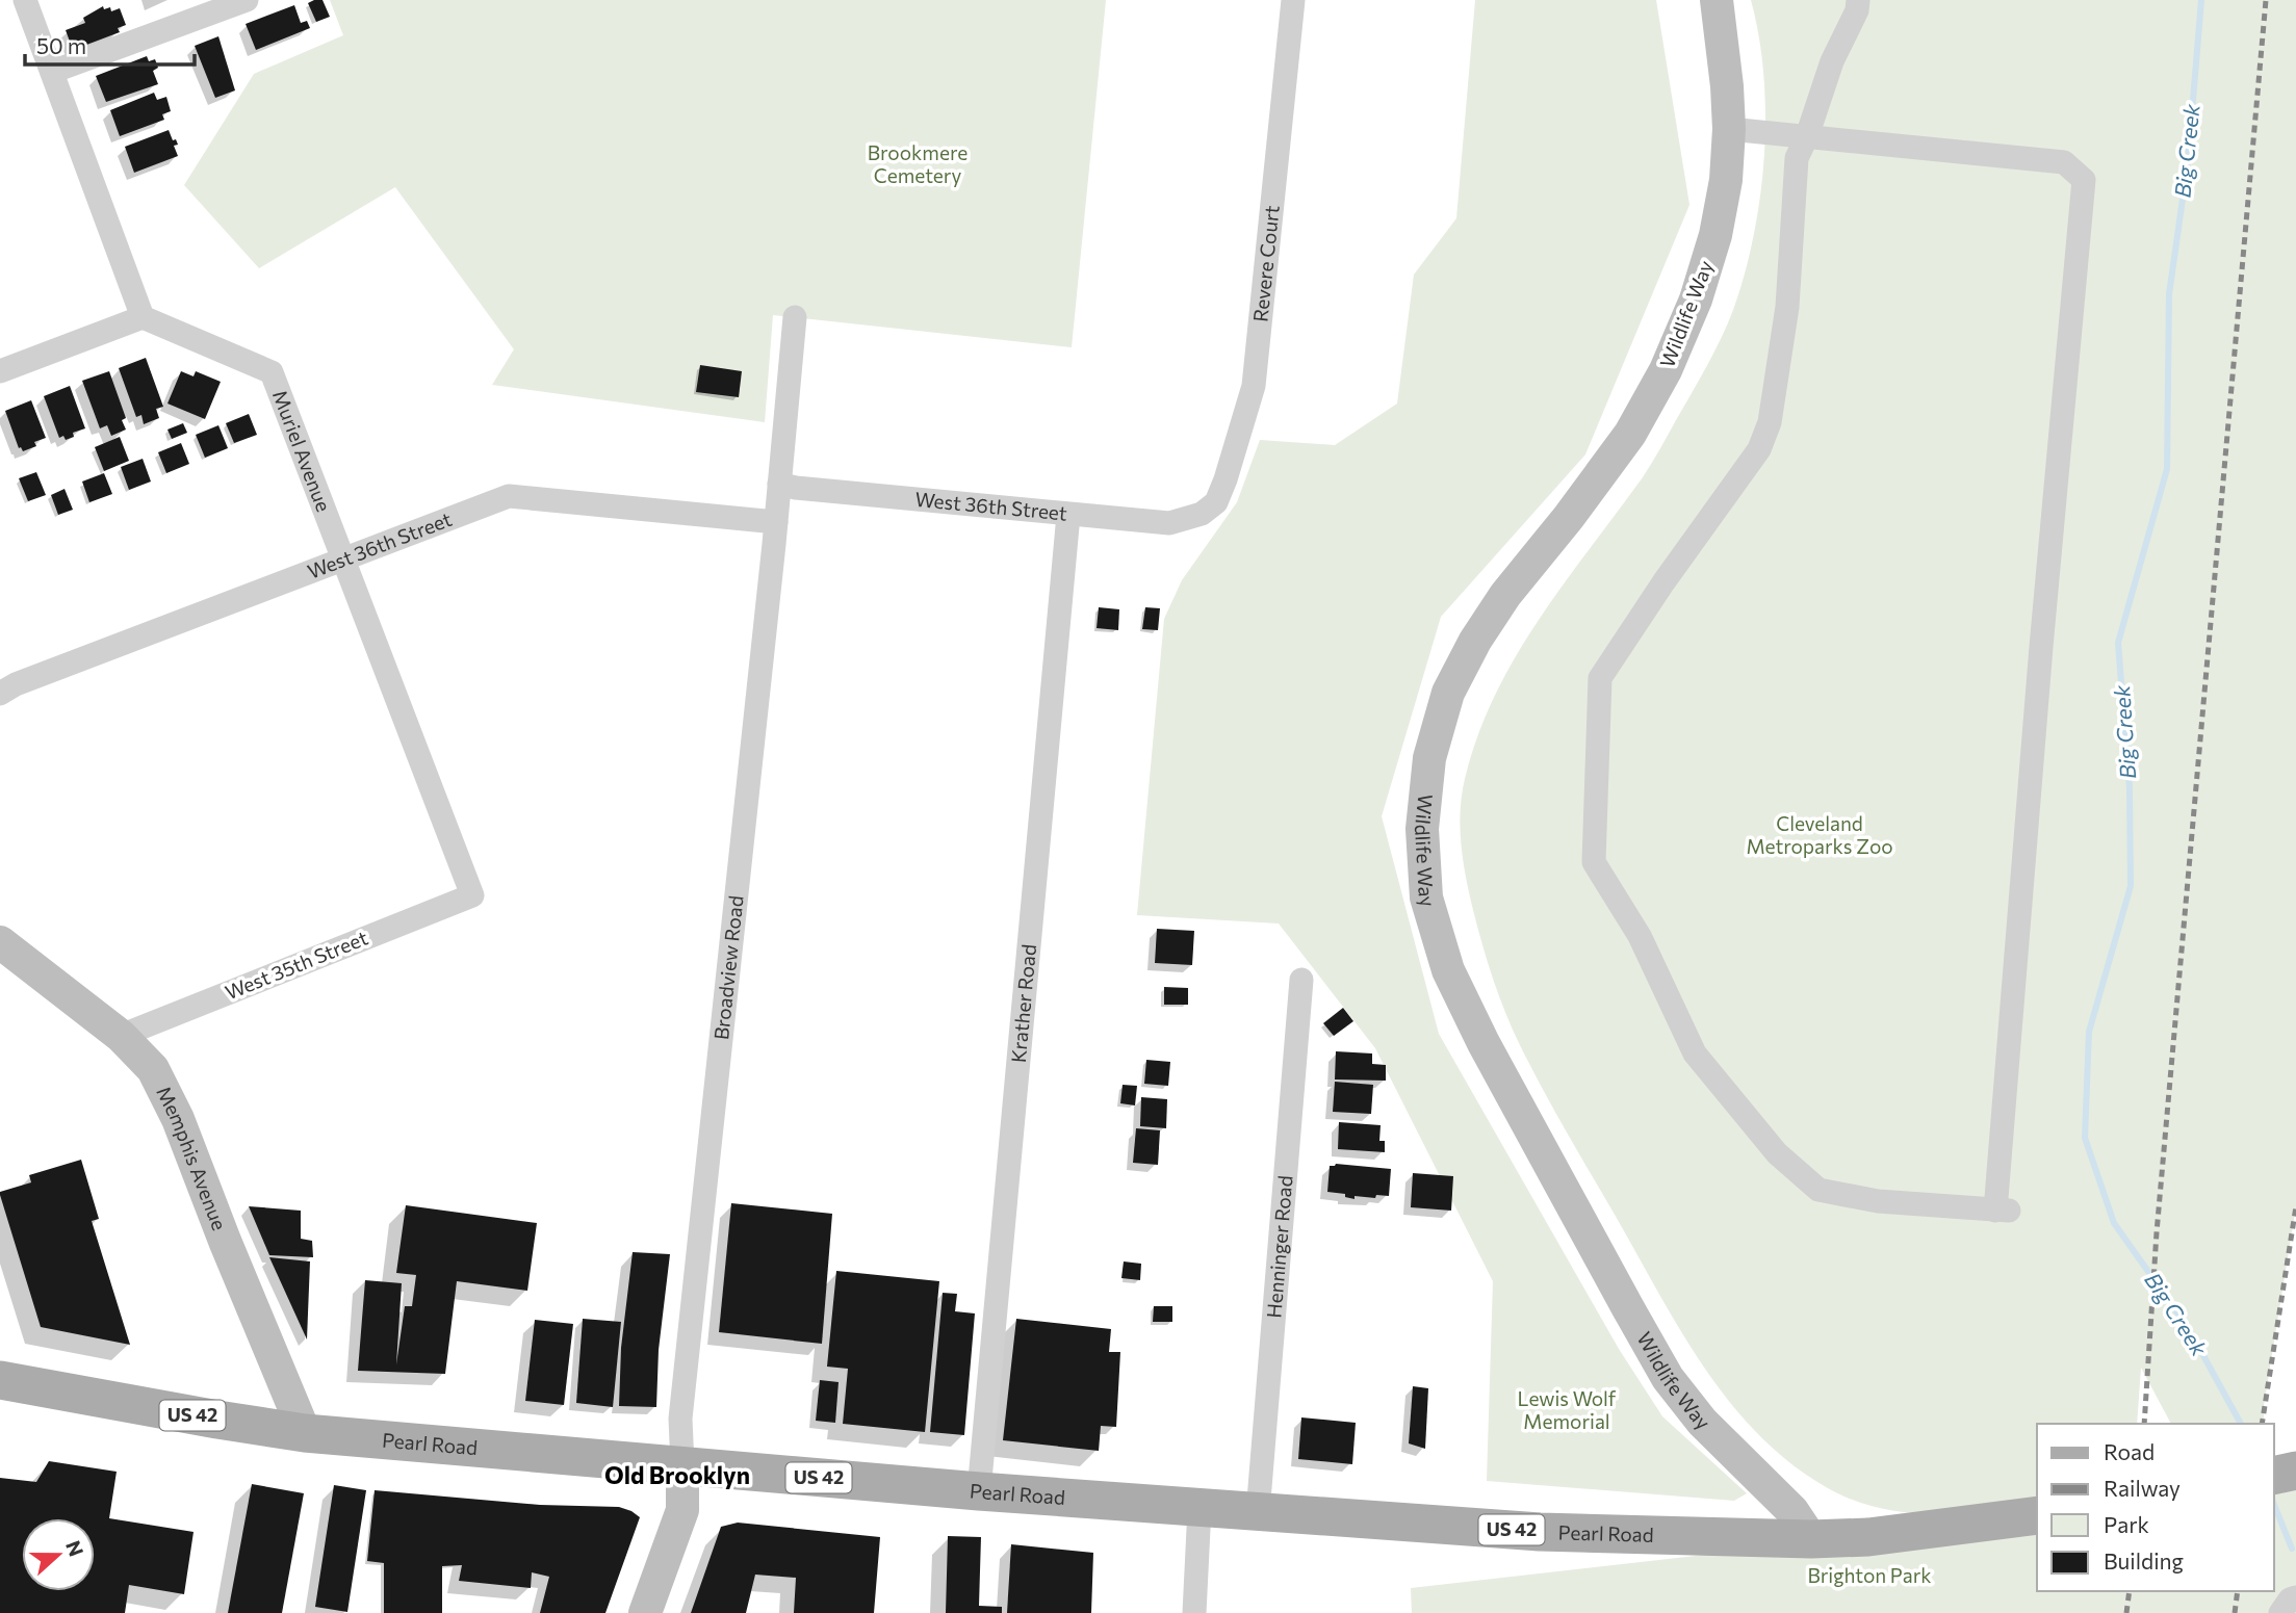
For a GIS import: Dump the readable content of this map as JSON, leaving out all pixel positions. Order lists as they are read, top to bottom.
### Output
{
  "streets": {
    "main road": ["US 42", "Pearl Road"],
    "street": [
      "Revere Court",
      "Wildlife Way",
      "Muriel Avenue",
      "West 36th Street",
      "West 35th Street",
      "Broadview Road",
      "Krather Road",
      "Memphis Avenue",
      "Henninger Road"
    ]
  },
  "crossings": [
    ["Revere Court", "West 36th Street"],
    ["Wildlife Way", "Pearl Road"],
    ["Muriel Avenue", "West 36th Street"],
    ["Muriel Avenue", "West 35th Street"],
    ["West 36th Street", "Broadview Road"],
    ["West 36th Street", "Krather Road"],
    ["West 35th Street", "Memphis Avenue"],
    ["Broadview Road", "Pearl Road"],
    ["Krather Road", "Pearl Road"],
    ["Memphis Avenue", "Pearl Road"],
    ["Henninger Road", "Pearl Road"]
  ],
  "districts": ["Old Brooklyn"],
  "water": ["Big Creek"],
  "parks": [
    "Brookmere Cemetery",
    "Cleveland Metroparks Zoo",
    "Lewis Wolf Memorial",
    "Brighton Park"
  ],
  "legend": [
    "Road",
    "Railway",
    "Park",
    "Building"
  ],
  "scale_bar": "50 m",
  "north": "right"
}
